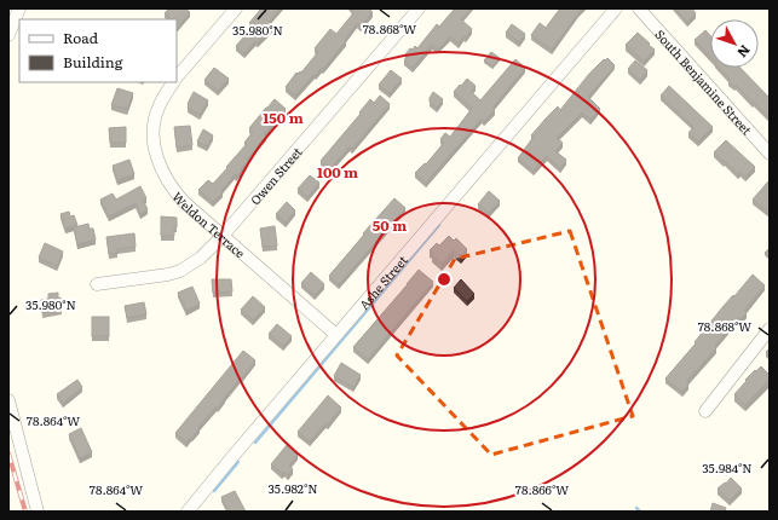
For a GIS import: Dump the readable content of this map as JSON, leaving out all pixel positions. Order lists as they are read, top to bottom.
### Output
{
  "streets": {
    "street": [
      "South Benjamine Street",
      "Owen Street",
      "Weldon Terrace",
      "Ashe Street"
    ]
  },
  "crossings": [
    ["Owen Street", "Weldon Terrace"],
    ["Weldon Terrace", "Ashe Street"]
  ],
  "legend": ["Road", "Building"],
  "north": "bottom right",
  "coordinates": [
    "78.868°W",
    "35.980°N",
    "78.864°W",
    "35.984°N",
    "35.982°N",
    "78.866°W"
  ],
  "rings": ["150 m", "100 m", "50 m"]
}
